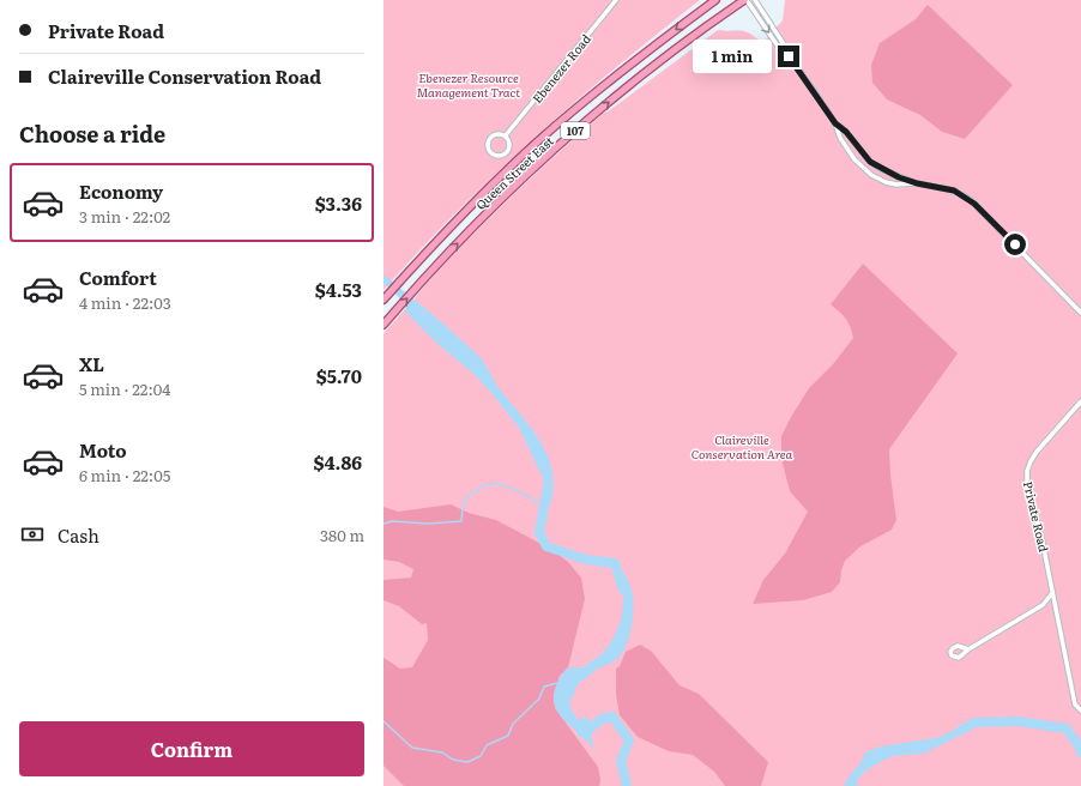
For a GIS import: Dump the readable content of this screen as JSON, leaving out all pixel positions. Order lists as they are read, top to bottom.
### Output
{
  "streets": {
    "main road": ["107", "Queen Street East"],
    "street": ["Ebenezer Road", "Private Road"]
  },
  "parks": ["Ebenezer Resource Management Tract", "Claireville Conservation Area"],
  "page": {
    "banner": ["Private Road", "Claireville Conservation Road"],
    "bubble": "1 min",
    "heading": "Choose a ride",
    "list": [
      {
        "name": "Economy",
        "note": "3 min · 22:02",
        "value": "$3.36"
      },
      {
        "name": "Comfort",
        "note": "4 min · 22:03",
        "value": "$4.53"
      },
      {
        "name": "XL",
        "note": "5 min · 22:04",
        "value": "$5.70"
      },
      {
        "name": "Moto",
        "note": "6 min · 22:05",
        "value": "$4.86"
      }
    ],
    "pay": ["Cash", "380 m"],
    "buttons": "Confirm"
  }
}
